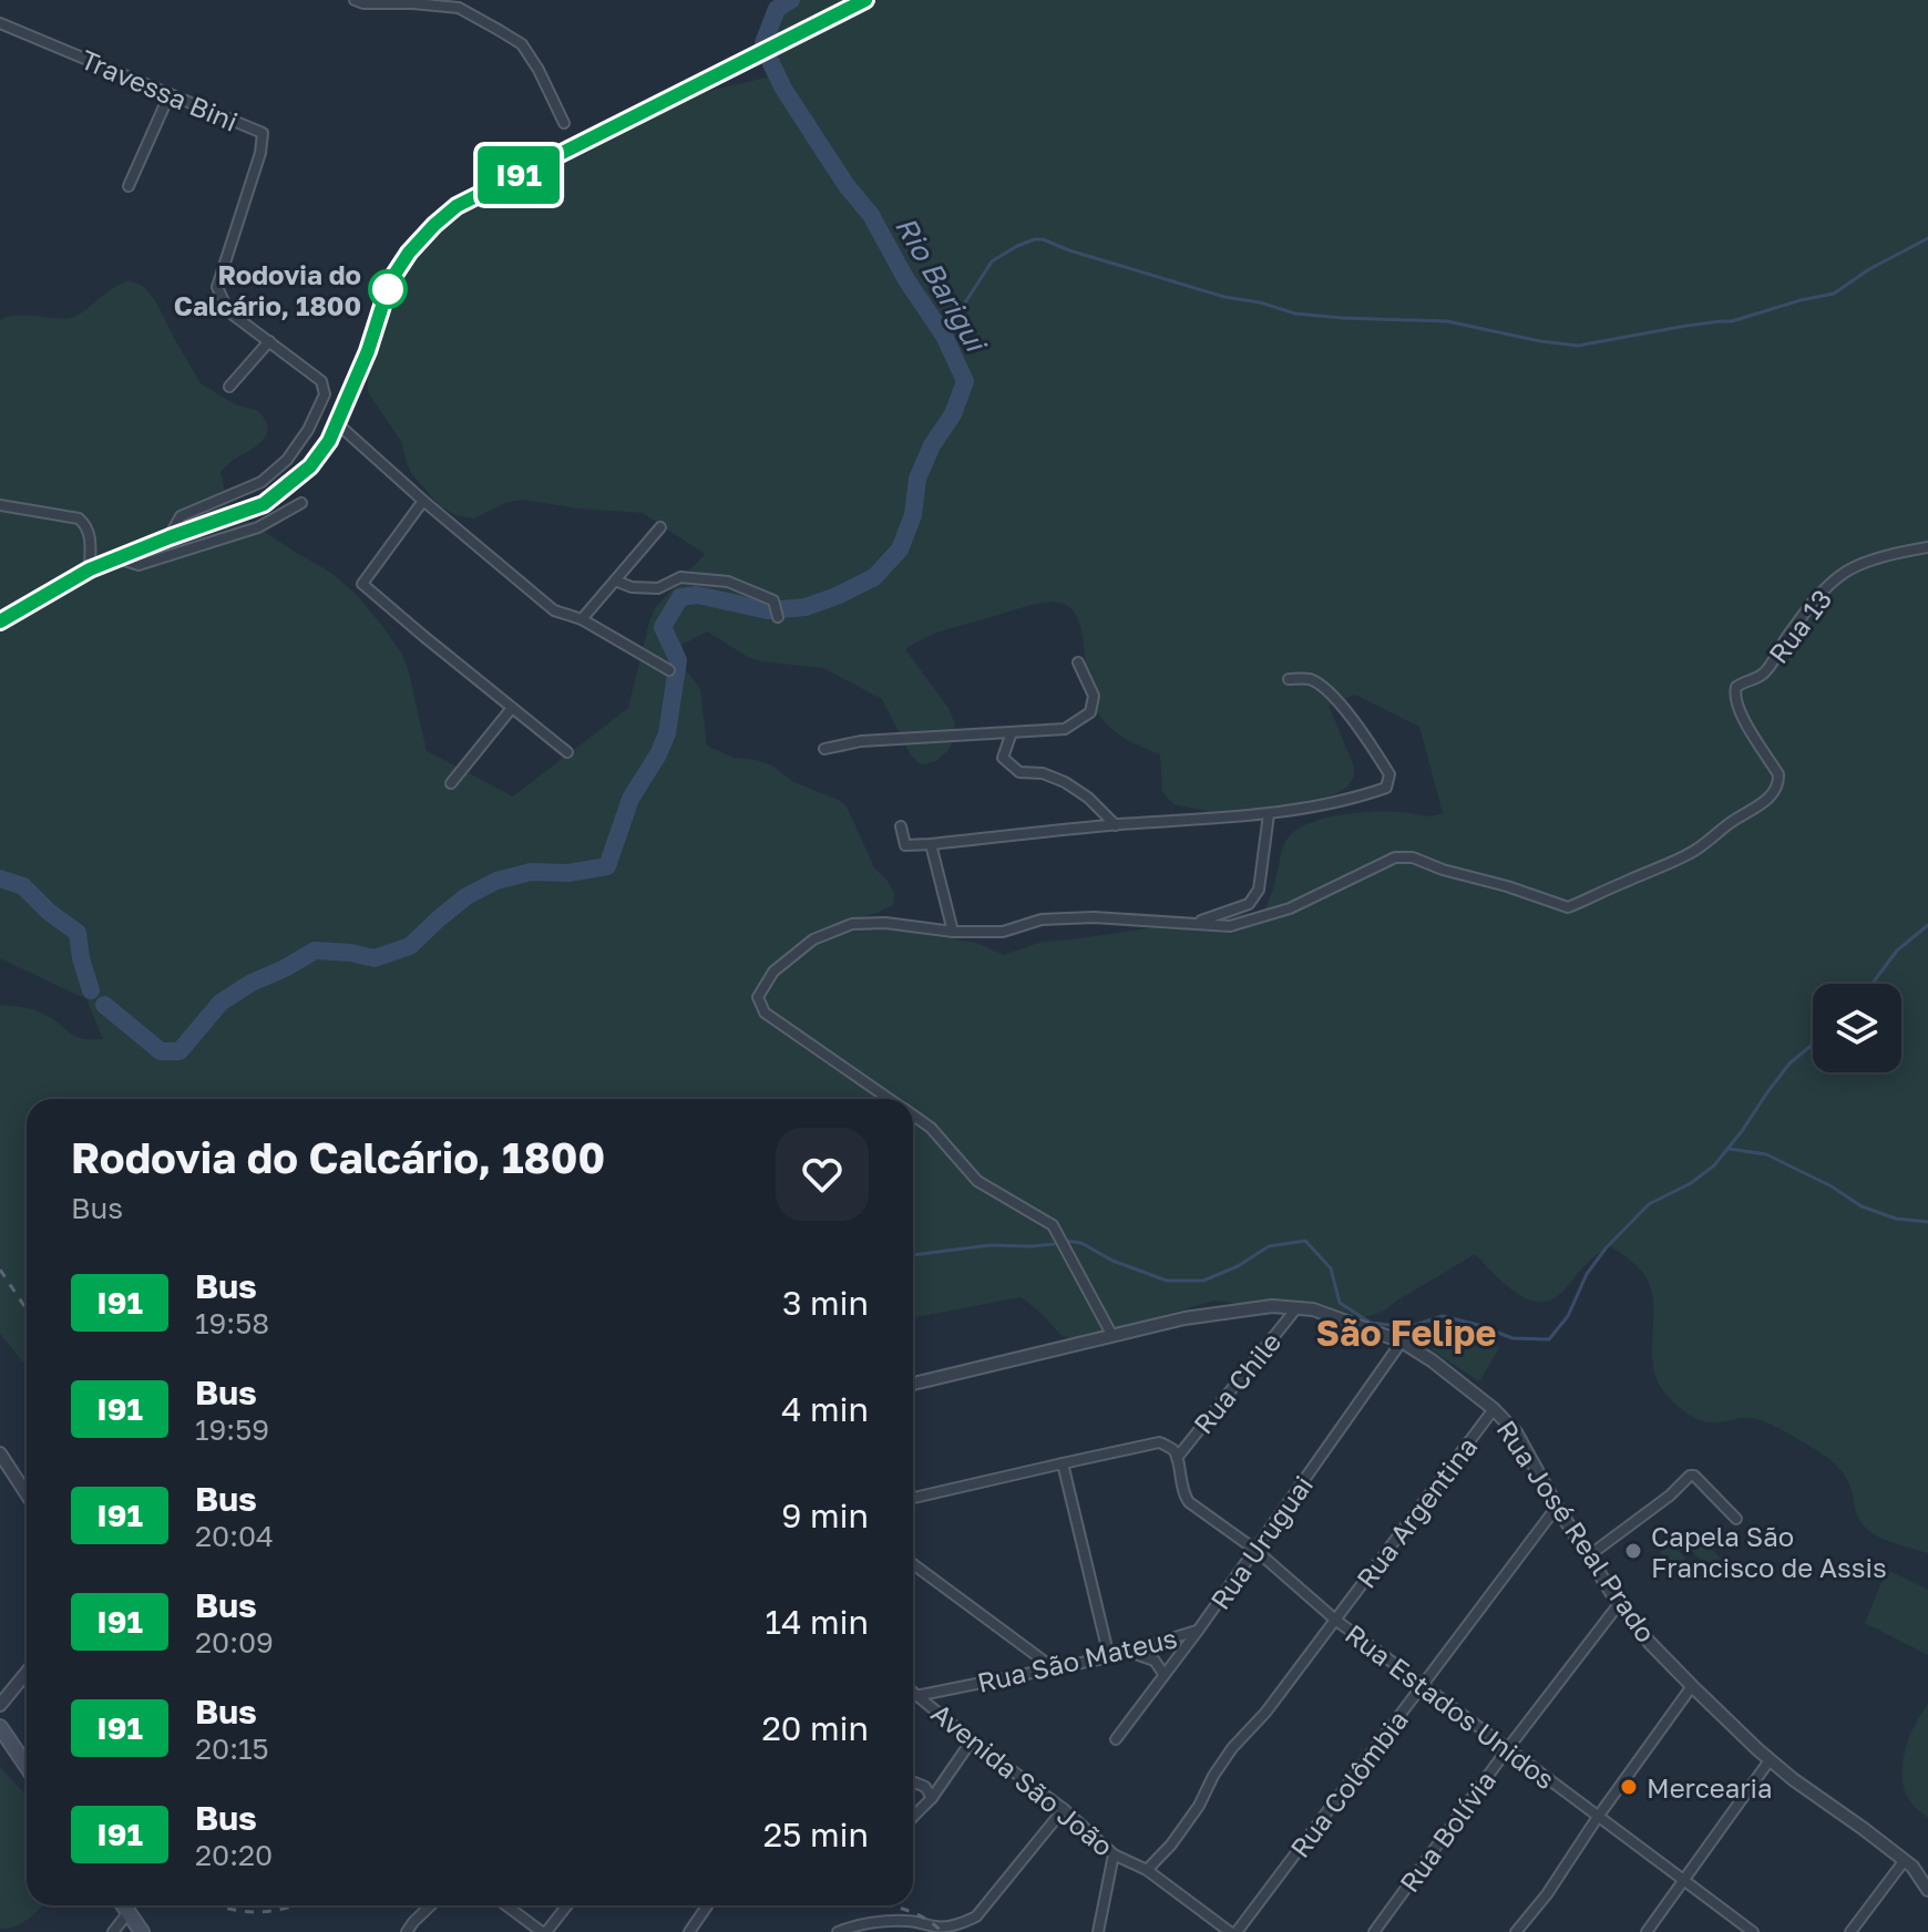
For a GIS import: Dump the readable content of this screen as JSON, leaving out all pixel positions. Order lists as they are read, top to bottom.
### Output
{
  "streets": {
    "street": [
      "Travessa Bini",
      "Rua 13",
      "Rua Chile",
      "Rua Argentina",
      "Rua José Real Prado",
      "Rua Uruguai",
      "Rua São Mateus",
      "Rua Estados Unidos",
      "Avenida São João",
      "Rua Colômbia",
      "Rua Bolívia"
    ]
  },
  "crossings": [
    ["Rua Chile", "Rua José Real Prado"],
    ["Rua Chile", "Rua Estados Unidos"],
    ["Rua Argentina", "Rua José Real Prado"],
    ["Rua Argentina", "Rua Estados Unidos"],
    ["Rua Argentina", "Avenida São João"],
    ["Rua José Real Prado", "Rua Uruguai"],
    ["Rua José Real Prado", "Rua Colômbia"],
    ["Rua José Real Prado", "Rua Bolívia"],
    ["Rua Uruguai", "Rua São Mateus"],
    ["Rua Uruguai", "Rua Estados Unidos"],
    ["Rua São Mateus", "Avenida São João"],
    ["Rua Estados Unidos", "Rua Colômbia"],
    ["Rua Estados Unidos", "Rua Bolívia"],
    ["Avenida São João", "Rua Colômbia"]
  ],
  "districts": ["São Felipe"],
  "water": ["Rio Barigui"],
  "places": ["Rodovia do Calcário, 1800", "Capela São Francisco de Assis", "Mercearia"],
  "lines": ["bus line I91"],
  "page": {
    "on_map": "I91",
    "heading": ["Rodovia do Calcário, 1800", "Bus"],
    "list": [
      {
        "mark": "I91",
        "name": "Bus",
        "note": "19:58",
        "value": "3 min"
      },
      {
        "mark": "I91",
        "name": "Bus",
        "note": "19:59",
        "value": "4 min"
      },
      {
        "mark": "I91",
        "name": "Bus",
        "note": "20:04",
        "value": "9 min"
      },
      {
        "mark": "I91",
        "name": "Bus",
        "note": "20:09",
        "value": "14 min"
      },
      {
        "mark": "I91",
        "name": "Bus",
        "note": "20:15",
        "value": "20 min"
      },
      {
        "mark": "I91",
        "name": "Bus",
        "note": "20:20",
        "value": "25 min"
      }
    ]
  }
}
